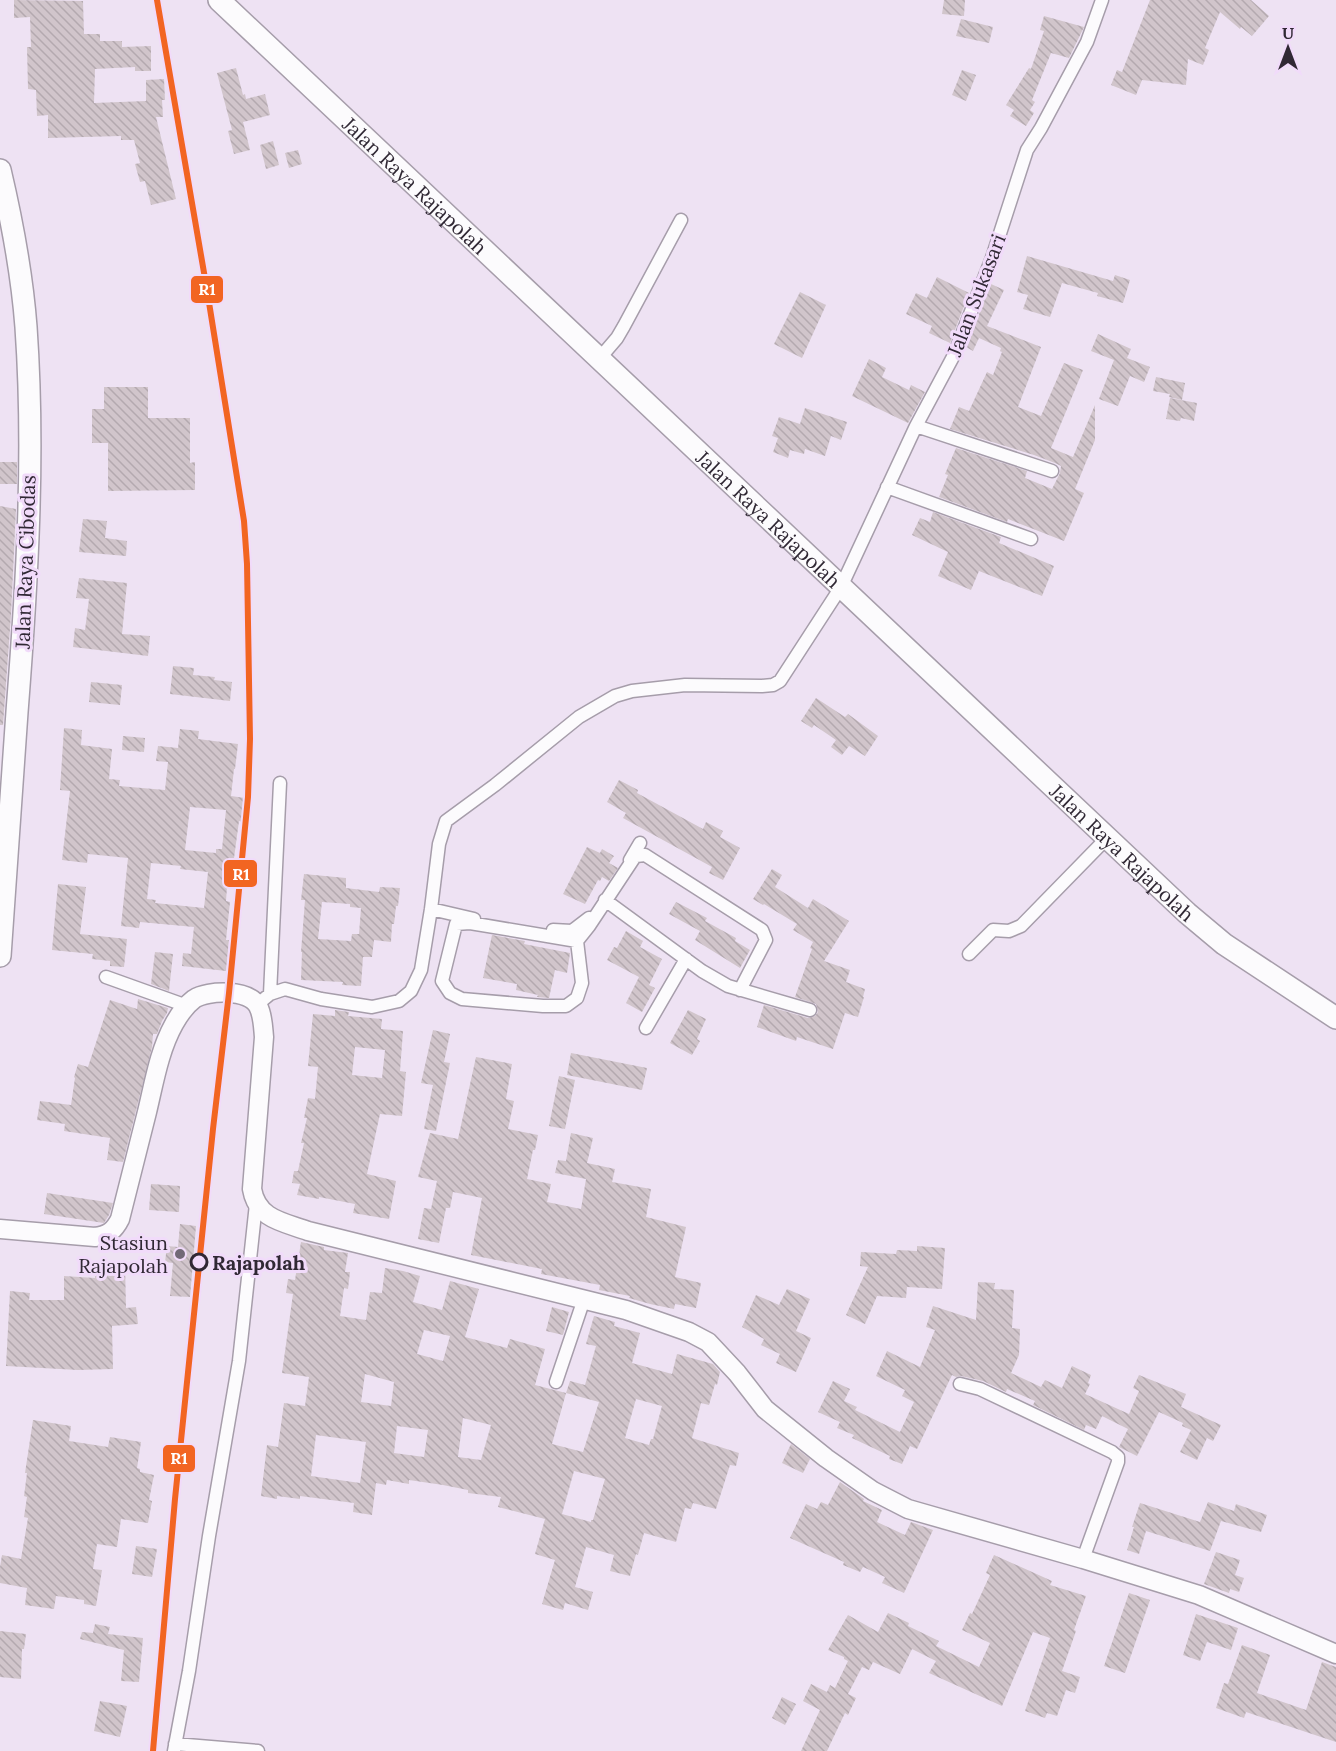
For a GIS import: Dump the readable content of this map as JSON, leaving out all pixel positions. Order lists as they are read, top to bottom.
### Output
{
  "streets": {
    "highway": ["Jalan Raya Rajapolah", "Jalan Raya Cibodas"],
    "street": ["Jalan Sukasari"]
  },
  "crossings": [
    ["Jalan Raya Rajapolah", "Jalan Sukasari"]
  ],
  "places": ["Stasiun Rajapolah", "Rajapolah"],
  "lines": ["transit line R1"],
  "north": "top"
}
